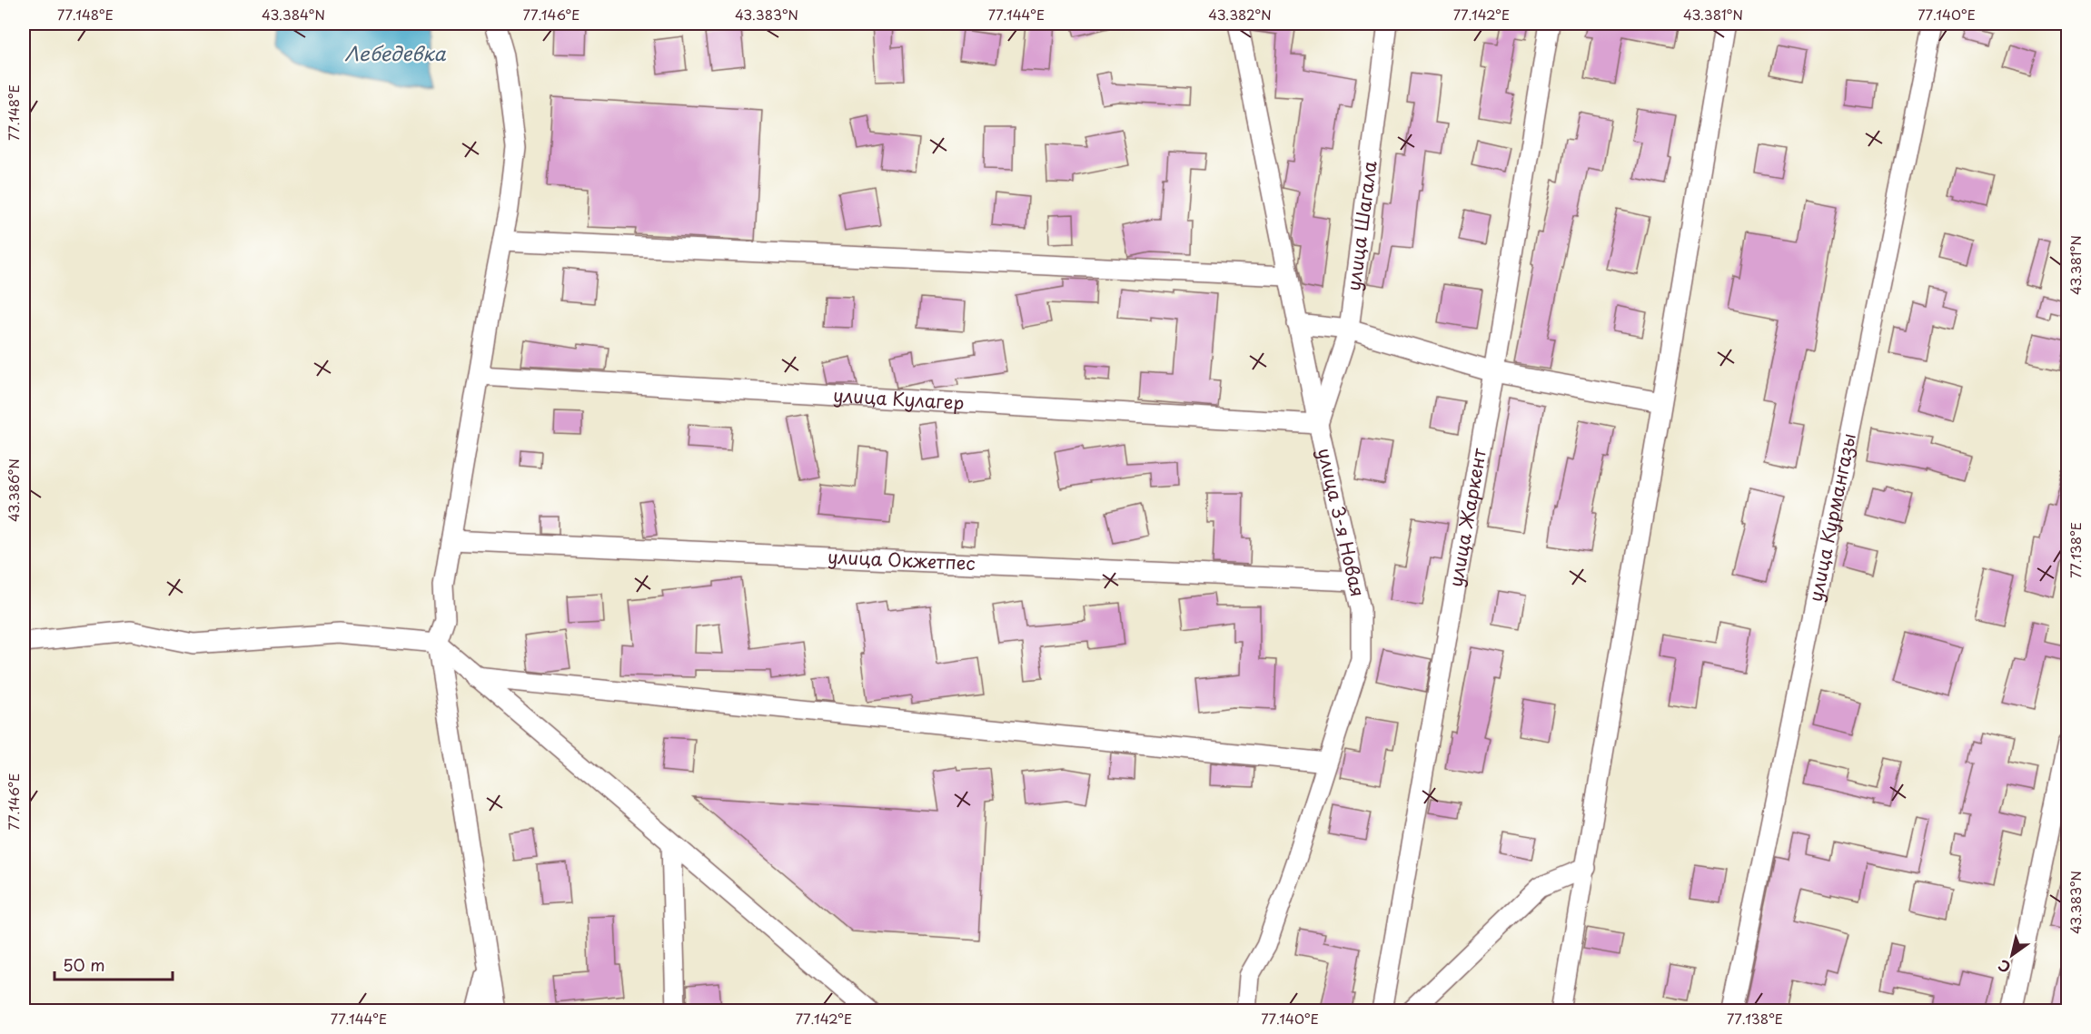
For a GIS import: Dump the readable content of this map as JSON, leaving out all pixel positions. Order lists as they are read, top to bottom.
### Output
{
  "streets": {
    "street": [
      "улица Шагала",
      "улица Кулагер",
      "улица Жаркент",
      "улица Курмангазы",
      "улица 3-я Новая",
      "улица Окжетпес"
    ]
  },
  "crossings": [
    ["улица Шагала", "улица Кулагер"],
    ["улица Шагала", "улица 3-я Новая"],
    ["улица Кулагер", "улица 3-я Новая"],
    ["улица 3-я Новая", "улица Окжетпес"]
  ],
  "water": ["Лебедевка"],
  "scale_bar": "50 m",
  "north": "bottom left",
  "coordinates": [
    "77.148°E",
    "43.384°N",
    "77.146°E",
    "43.383°N",
    "77.144°E",
    "43.382°N",
    "77.142°E",
    "43.381°N",
    "77.140°E",
    "43.386°N",
    "77.138°E"
  ]
}
